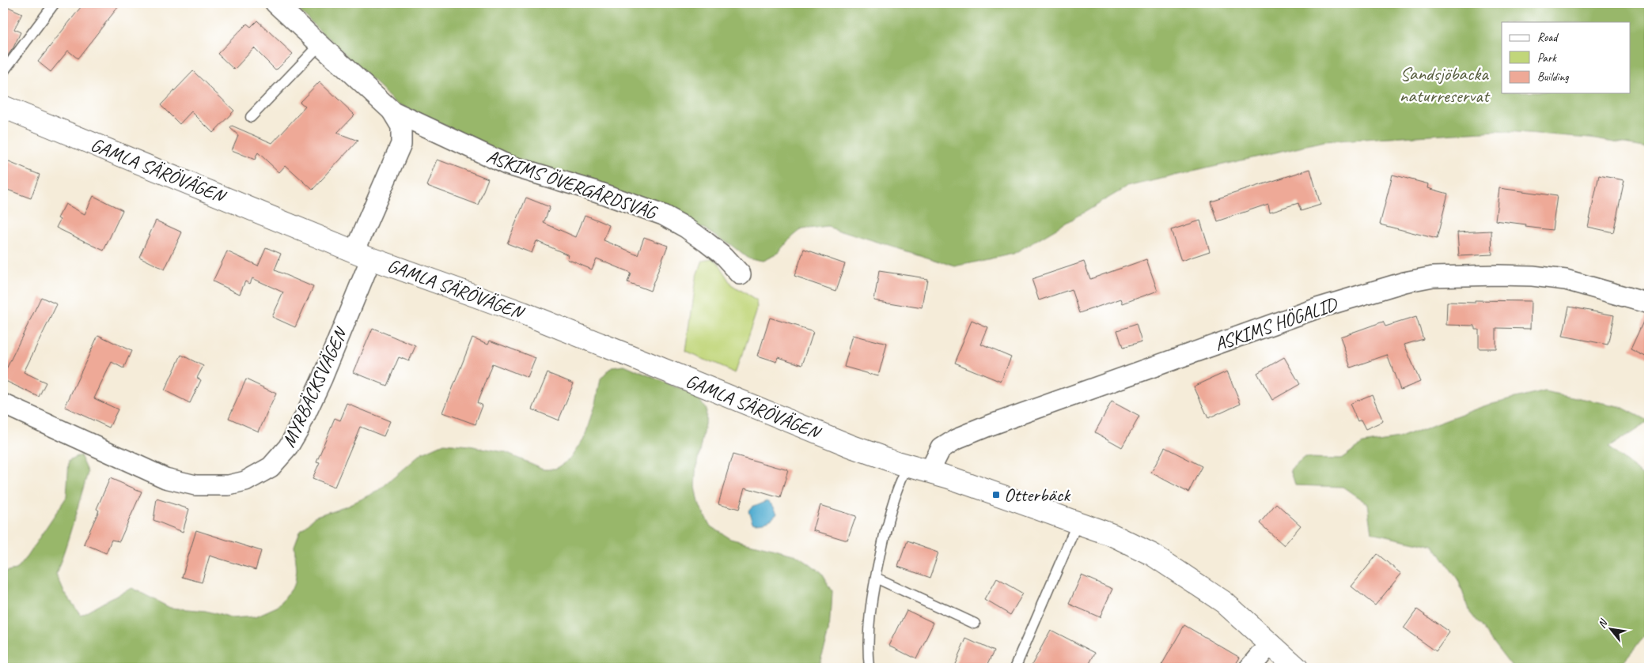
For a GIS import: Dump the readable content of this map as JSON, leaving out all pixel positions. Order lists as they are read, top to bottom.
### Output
{
  "streets": {
    "street": [
      "GAMLA SÄRÖVÄGEN",
      "ASKIMS ÖVERGÅRDSVÄG",
      "ASKIMS HÖGALID",
      "MYRBÄCKSVÄGEN"
    ]
  },
  "crossings": [
    ["GAMLA SÄRÖVÄGEN", "ASKIMS ÖVERGÅRDSVÄG"],
    ["GAMLA SÄRÖVÄGEN", "ASKIMS HÖGALID"],
    ["GAMLA SÄRÖVÄGEN", "MYRBÄCKSVÄGEN"],
    ["ASKIMS ÖVERGÅRDSVÄG", "MYRBÄCKSVÄGEN"]
  ],
  "parks": ["Sandsjöbacka naturreservat"],
  "places": {
    "transit": ["Otterbäck"]
  },
  "legend": ["Road", "Park", "Building"],
  "north": "top left"
}
